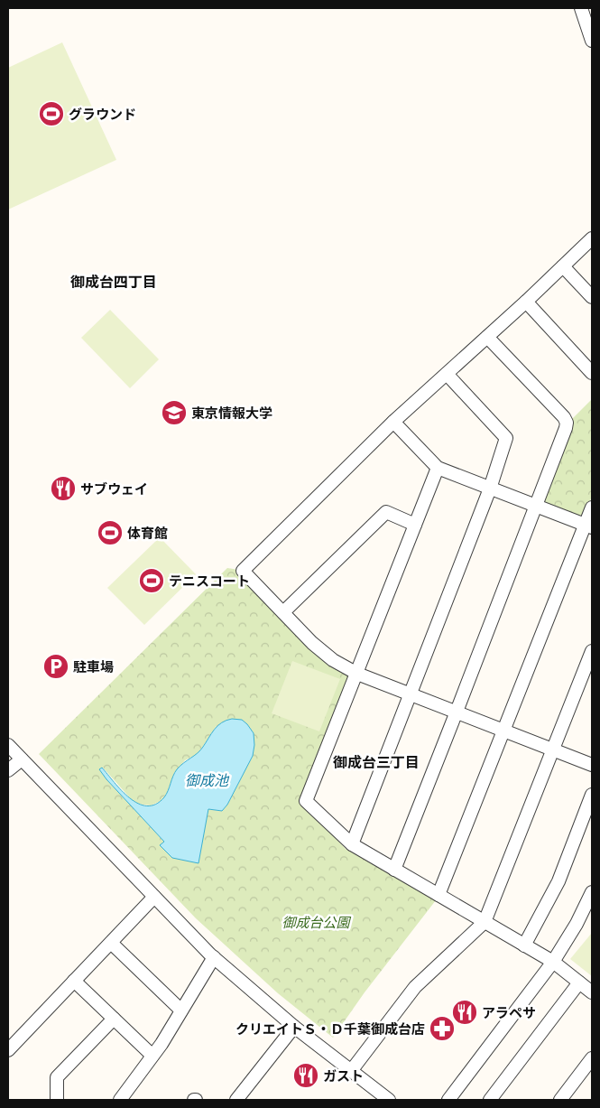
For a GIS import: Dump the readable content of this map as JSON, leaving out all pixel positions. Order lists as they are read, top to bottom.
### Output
{
  "districts": ["御成台四丁目", "御成台三丁目"],
  "water": ["御成池"],
  "parks": ["御成台公園"],
  "places": {
    "sports": ["グラウンド", "体育館", "テニスコート"],
    "school or university": ["東京情報大学"],
    "restaurant": ["サブウェイ", "アラペサ", "ガスト"],
    "parking": ["駐車場"],
    "pharmacy": ["クリエイトＳ・Ｄ千葉御成台店"]
  }
}
